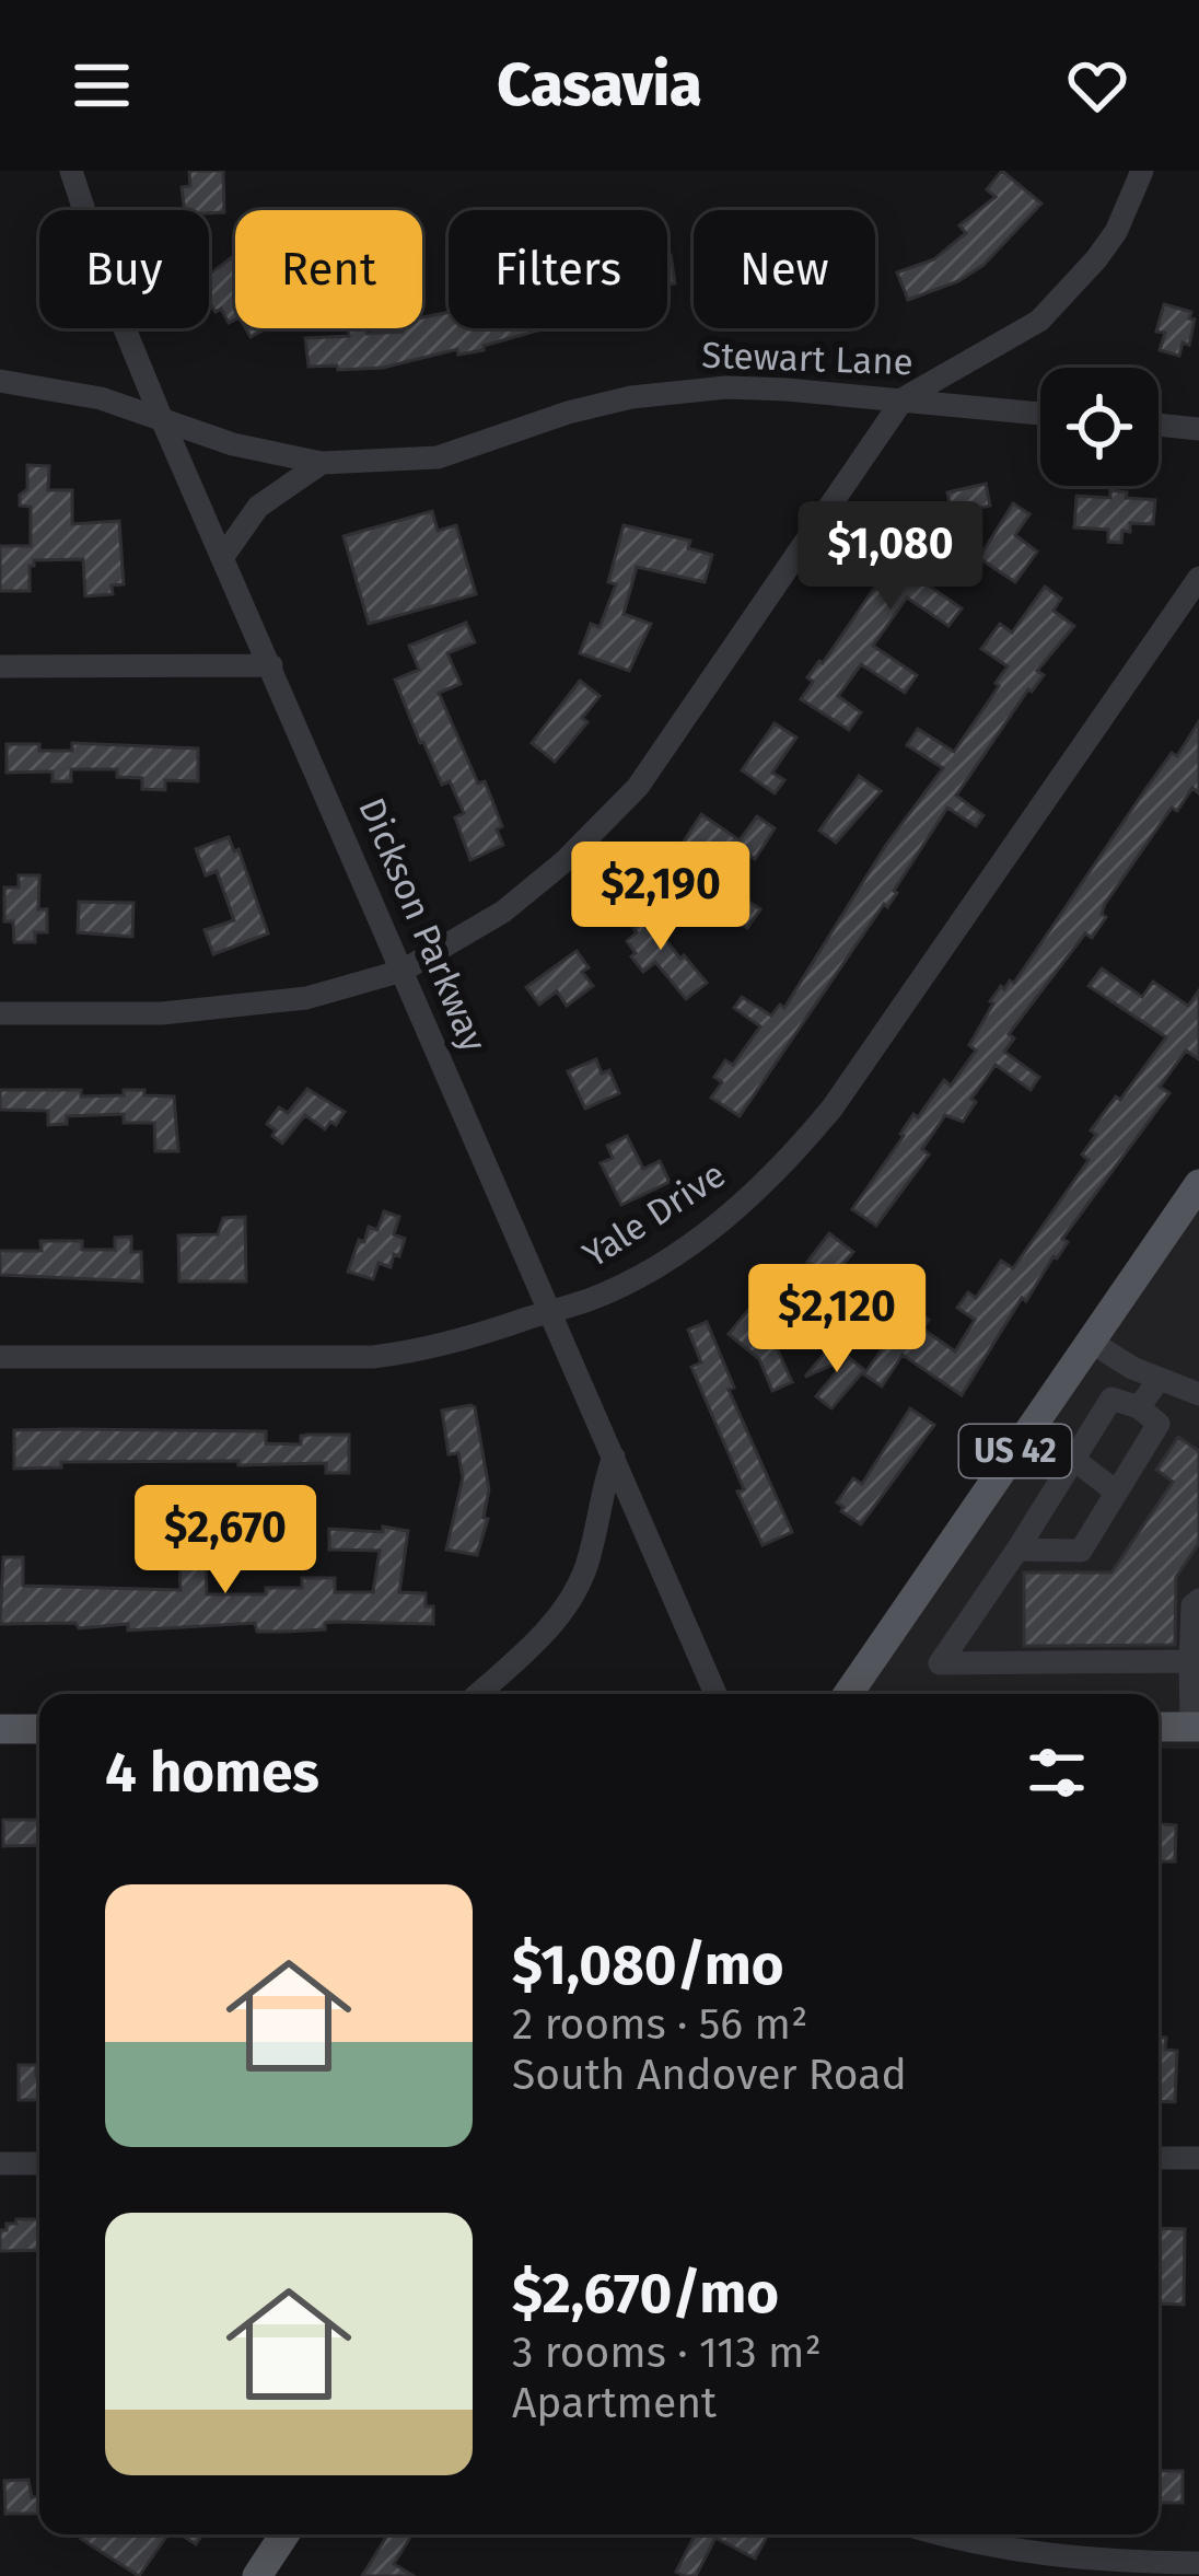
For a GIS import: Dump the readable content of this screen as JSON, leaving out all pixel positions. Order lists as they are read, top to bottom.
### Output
{
  "streets": {
    "main road": ["US 42"],
    "street": ["Stewart Lane", "Dickson Parkway", "Yale Drive"]
  },
  "crossings": [
    ["Stewart Lane", "Dickson Parkway"],
    ["Dickson Parkway", "Yale Drive"]
  ],
  "page": {
    "header": "Casavia",
    "chip": [
      "Buy",
      "Rent",
      "Filters",
      "New"
    ],
    "price": [
      "$1,080",
      "$2,190",
      "$2,120",
      "$2,670"
    ],
    "heading": "4 homes",
    "list": [
      {
        "name": "$1,080/mo",
        "note": "2 rooms · 56 m² · South Andover Road"
      },
      {
        "name": "$2,670/mo",
        "note": "3 rooms · 113 m² · Apartment"
      }
    ]
  }
}
